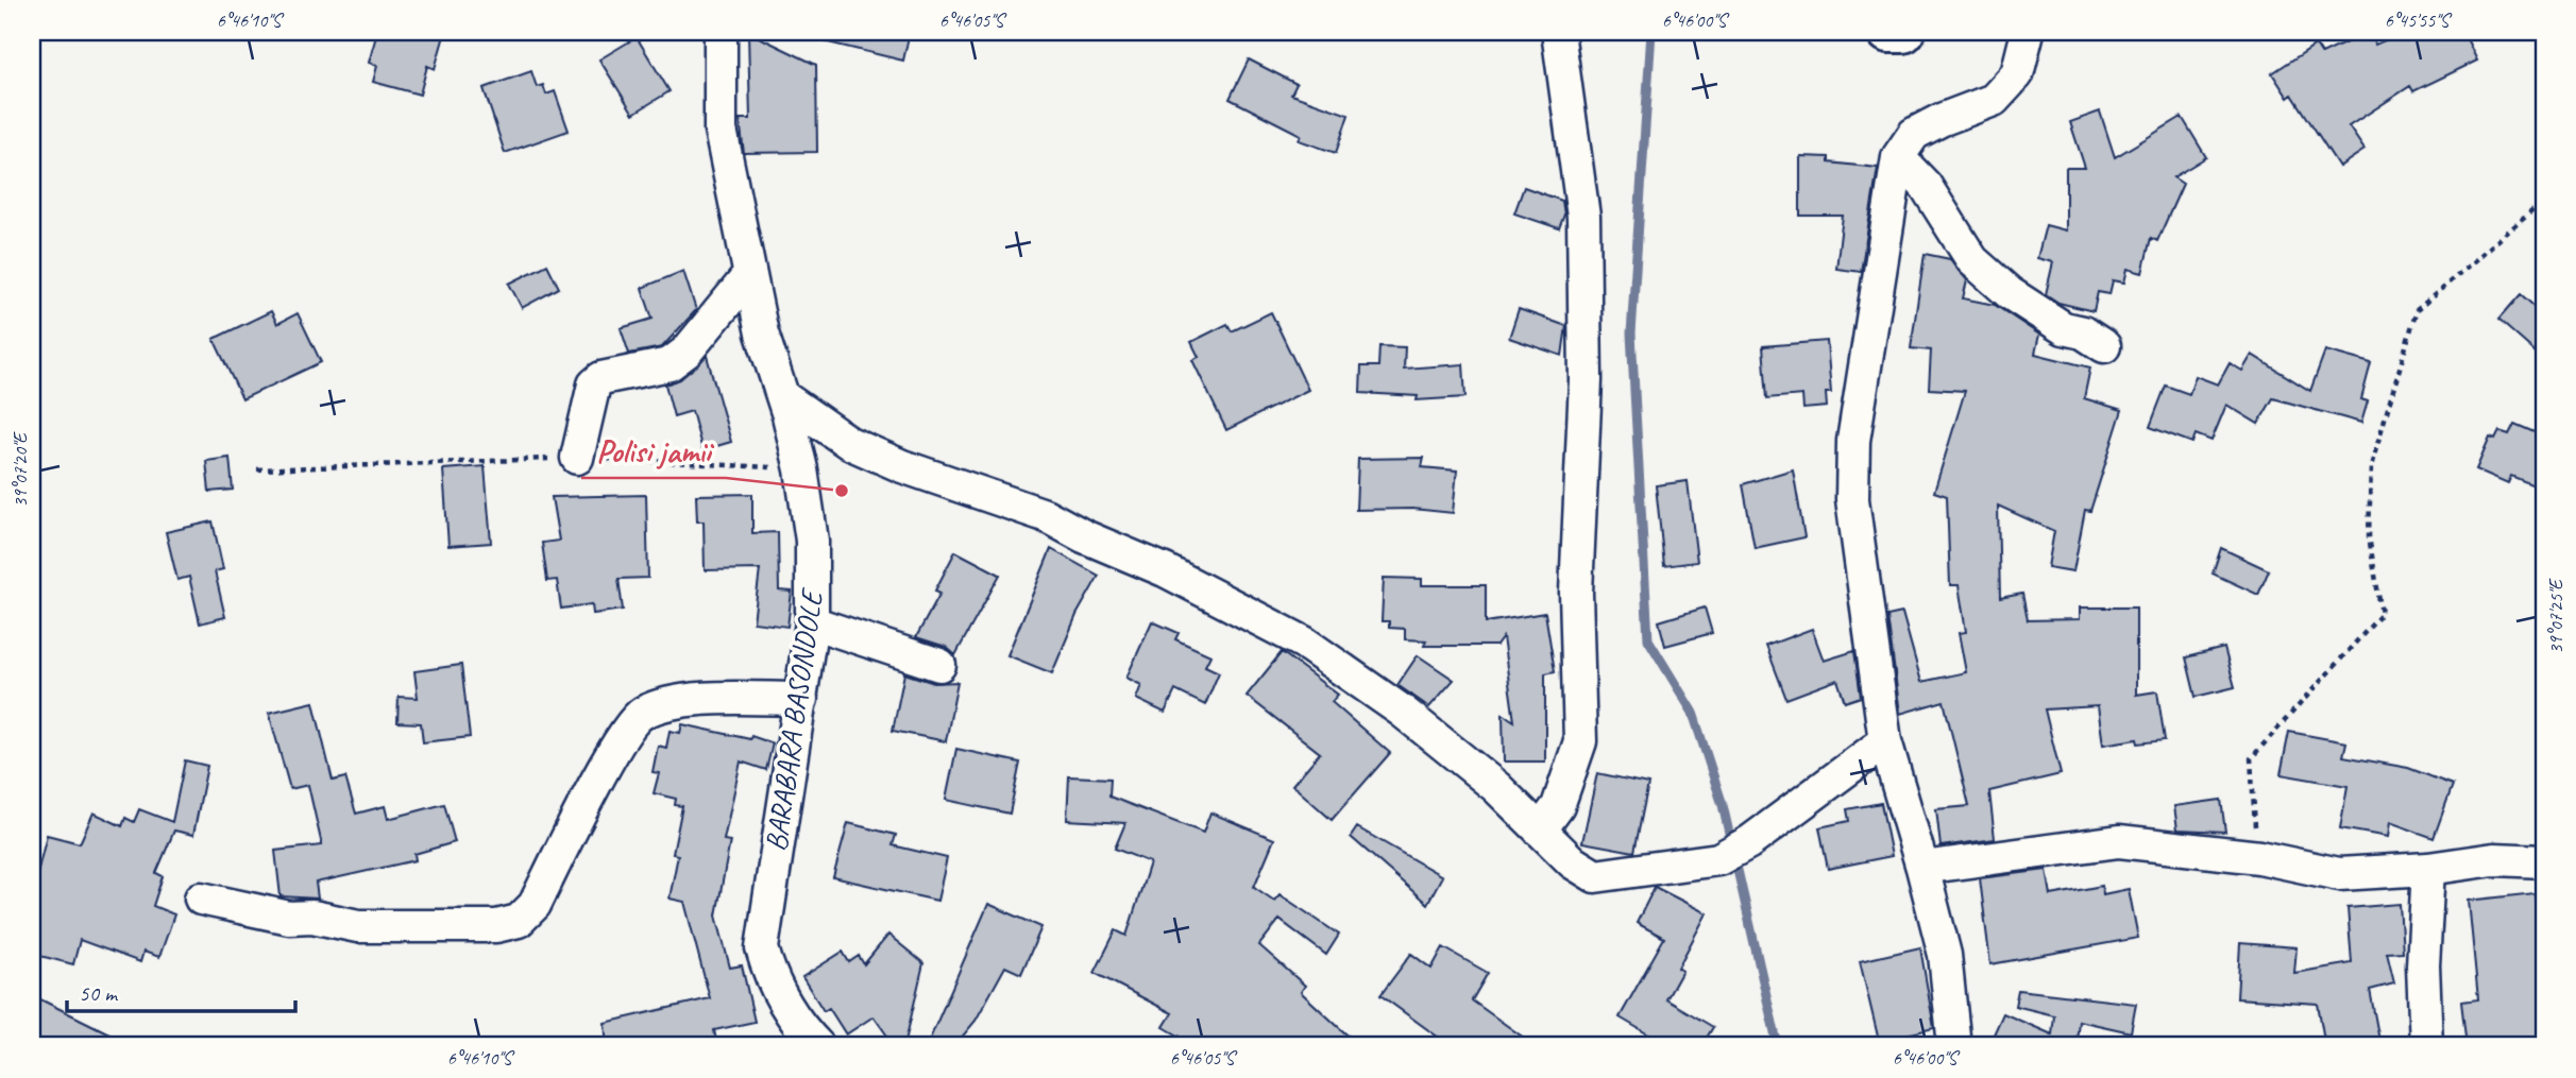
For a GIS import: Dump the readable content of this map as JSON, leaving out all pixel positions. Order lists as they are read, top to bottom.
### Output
{
  "streets": {
    "street": ["BARABARA BASONDOLE"]
  },
  "places": ["Polisi jamii"],
  "scale_bar": "50 m",
  "coordinates": [
    "6°46'10\"S",
    "6°46'05\"S",
    "6°46'00\"S",
    "6°45'55\"S",
    "39°07'20\"E",
    "39°07'25\"E"
  ]
}
